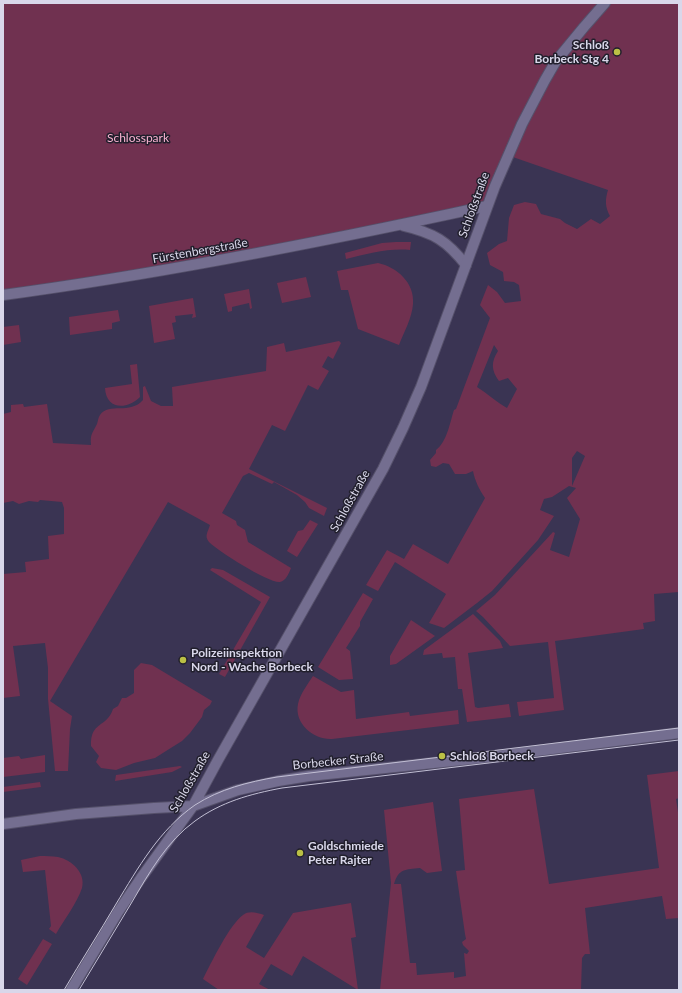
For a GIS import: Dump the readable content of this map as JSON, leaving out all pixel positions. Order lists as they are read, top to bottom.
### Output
{
  "streets": {
    "street": ["Schloßstraße", "Fürstenbergstraße", "Borbecker Straße"]
  },
  "crossings": [
    ["Schloßstraße", "Fürstenbergstraße"],
    ["Schloßstraße", "Borbecker Straße"]
  ],
  "parks": ["Schlosspark"],
  "places": [
    "Schloß Borbeck Stg 4",
    "Polizeiinspektion Nord - Wache Borbeck",
    "Schloß Borbeck",
    "Goldschmiede Peter Rajter"
  ]
}
